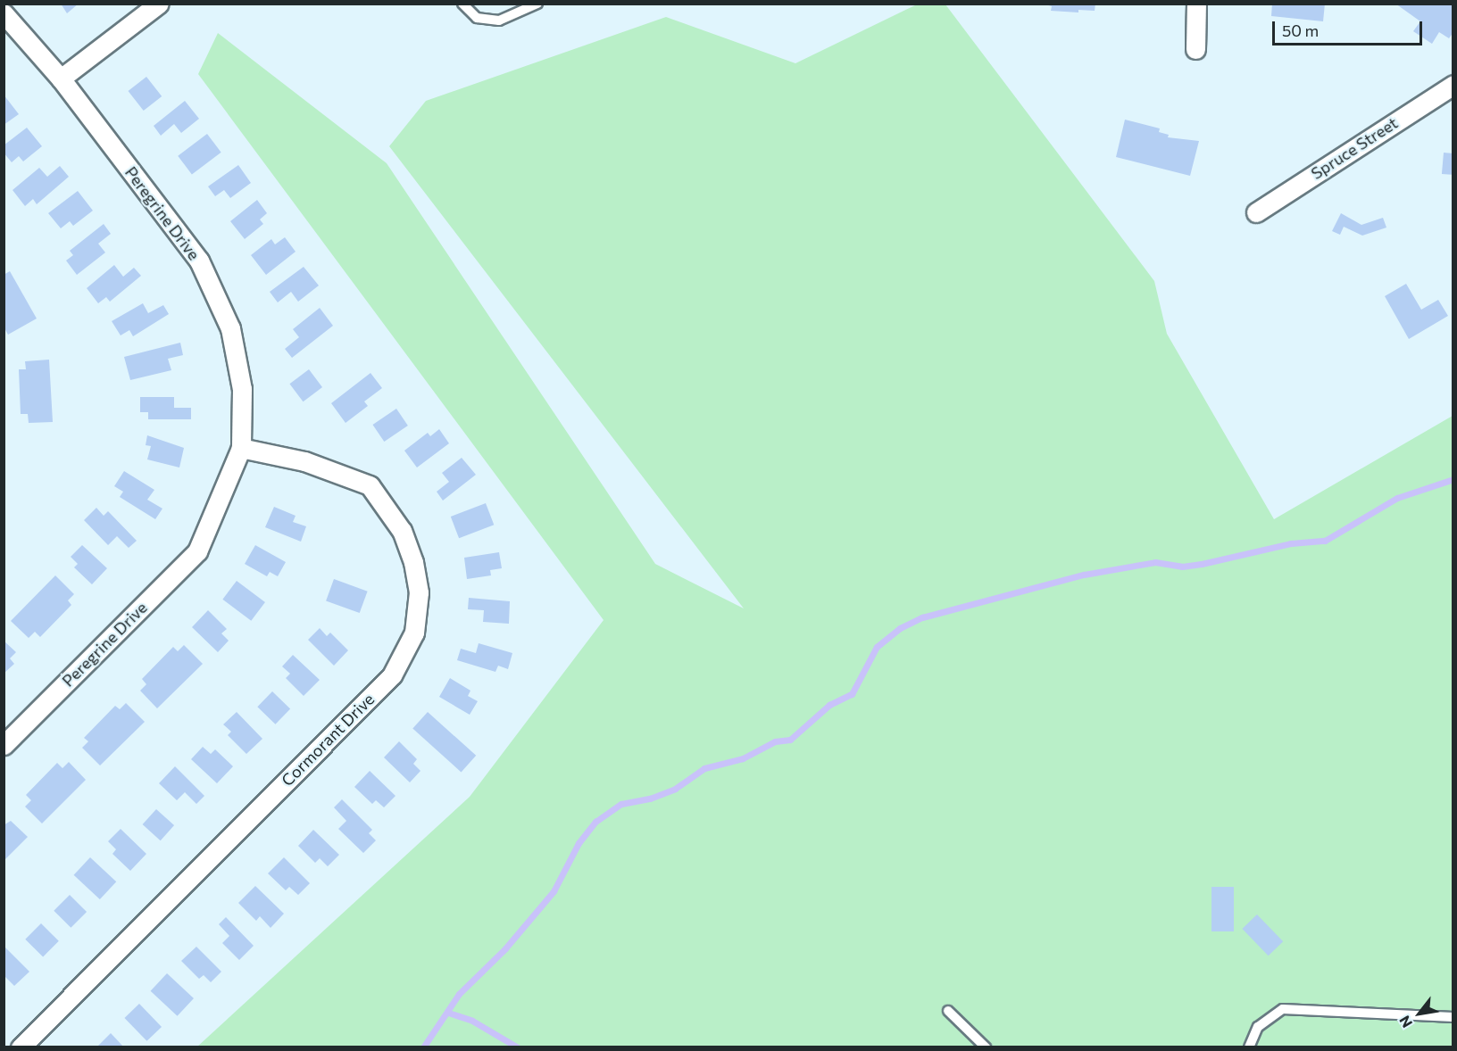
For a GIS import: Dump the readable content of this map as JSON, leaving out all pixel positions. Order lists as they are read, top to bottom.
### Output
{
  "streets": {
    "street": ["Spruce Street", "Peregrine Drive", "Cormorant Drive"]
  },
  "crossings": [
    ["Peregrine Drive", "Cormorant Drive"]
  ],
  "scale_bar": "50 m",
  "north": "bottom left"
}
